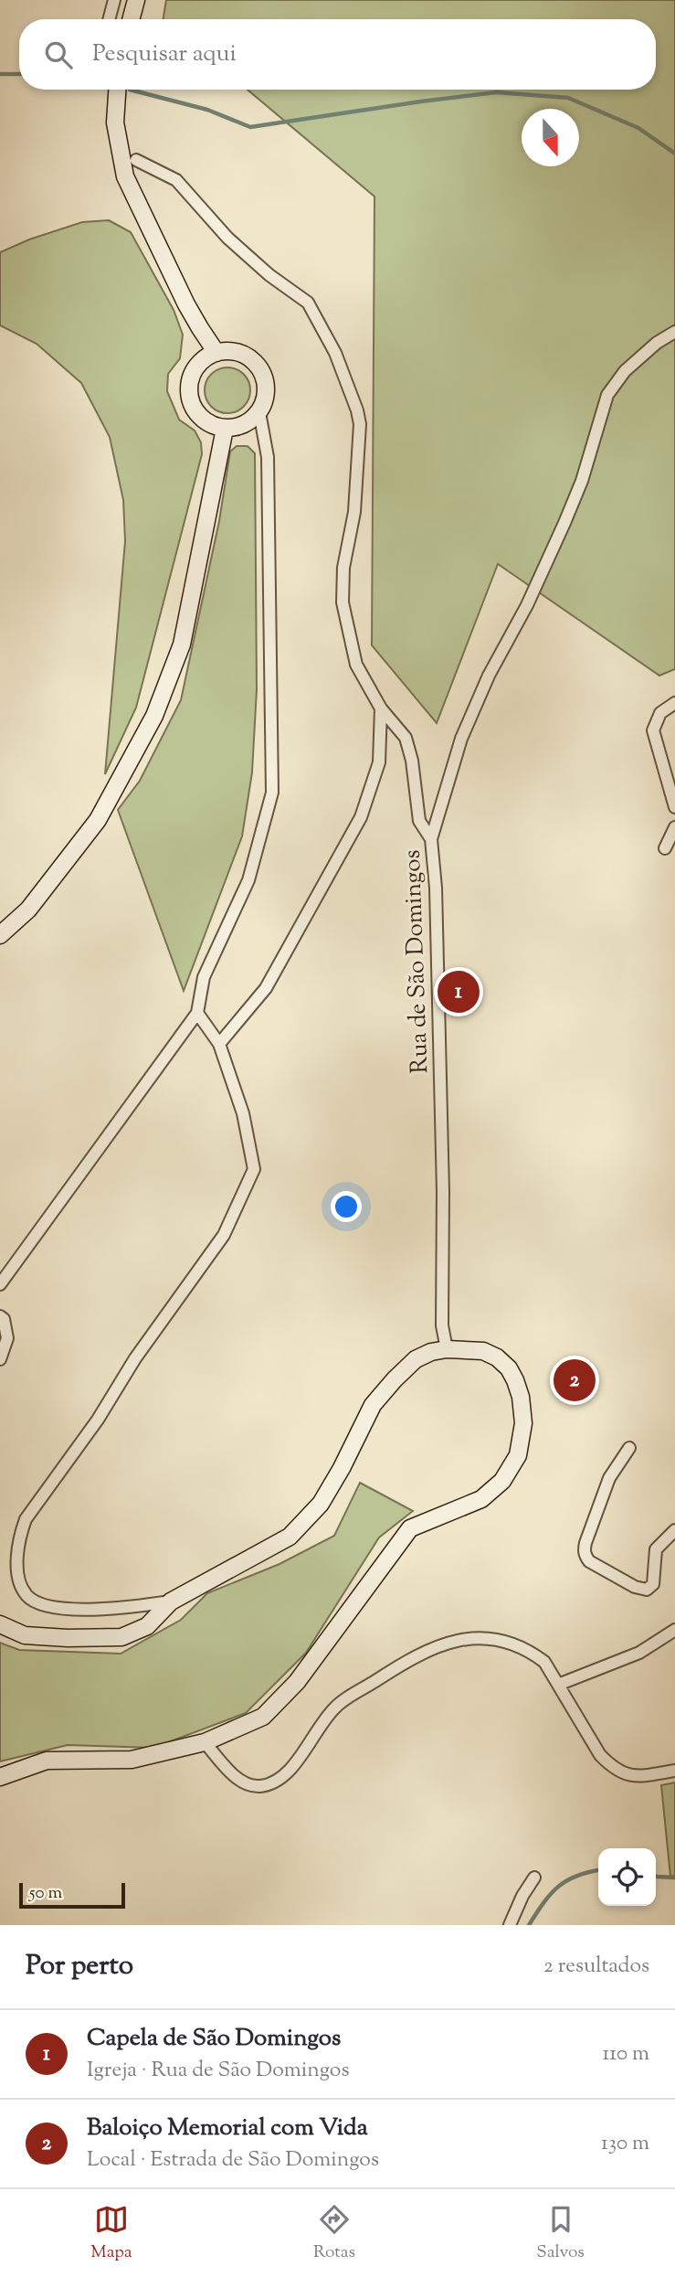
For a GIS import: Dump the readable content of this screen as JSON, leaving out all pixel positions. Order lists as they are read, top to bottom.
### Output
{
  "streets": {
    "street": ["Rua de São Domingos"]
  },
  "scale_bar": "50 m",
  "north": "bottom",
  "page": {
    "search": "Pesquisar aqui",
    "pins": ["1", "2"],
    "scale": "50 m",
    "heading": ["Por perto", "2 resultados"],
    "list": [
      {
        "mark": "1",
        "name": "Capela de São Domingos",
        "note": "Igreja · Rua de São Domingos",
        "value": "110 m"
      },
      {
        "mark": "2",
        "name": "Baloiço Memorial com Vida",
        "note": "Local · Estrada de São Domingos",
        "value": "130 m"
      }
    ],
    "nav": ["Mapa", "Rotas", "Salvos"]
  }
}
